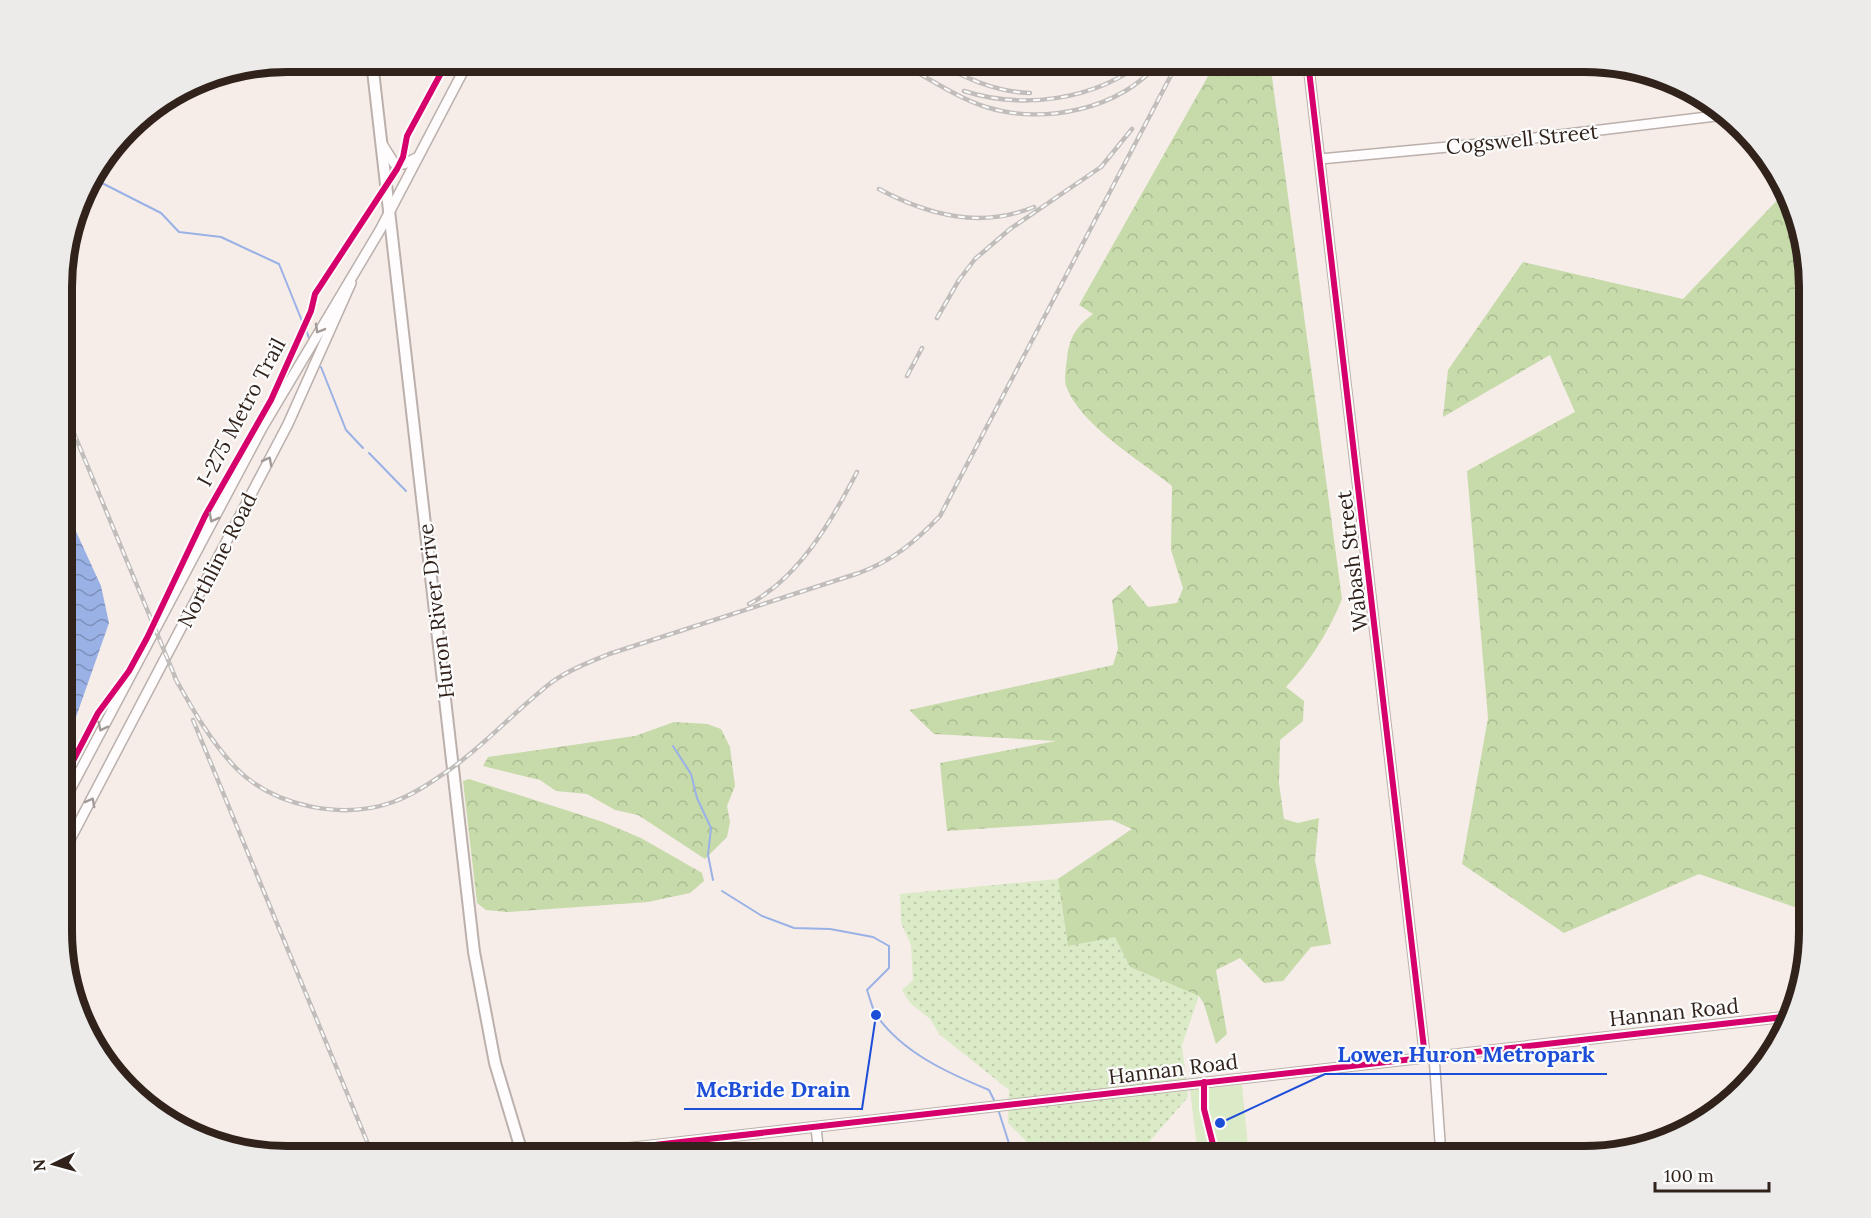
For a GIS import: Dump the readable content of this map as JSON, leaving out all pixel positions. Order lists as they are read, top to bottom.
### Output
{
  "streets": {
    "main road": ["Huron River Drive"],
    "street": [
      "Cogswell Street",
      "Northline Road",
      "Wabash Street",
      "Hannan Road"
    ],
    "cycle path": ["I-275 Metro Trail"]
  },
  "crossings": [
    ["Cogswell Street", "Wabash Street"],
    ["Northline Road", "Huron River Drive"],
    ["Wabash Street", "Hannan Road"]
  ],
  "places": ["McBride Drain", "Lower Huron Metropark"],
  "scale_bar": "100 m",
  "north": "left"
}
